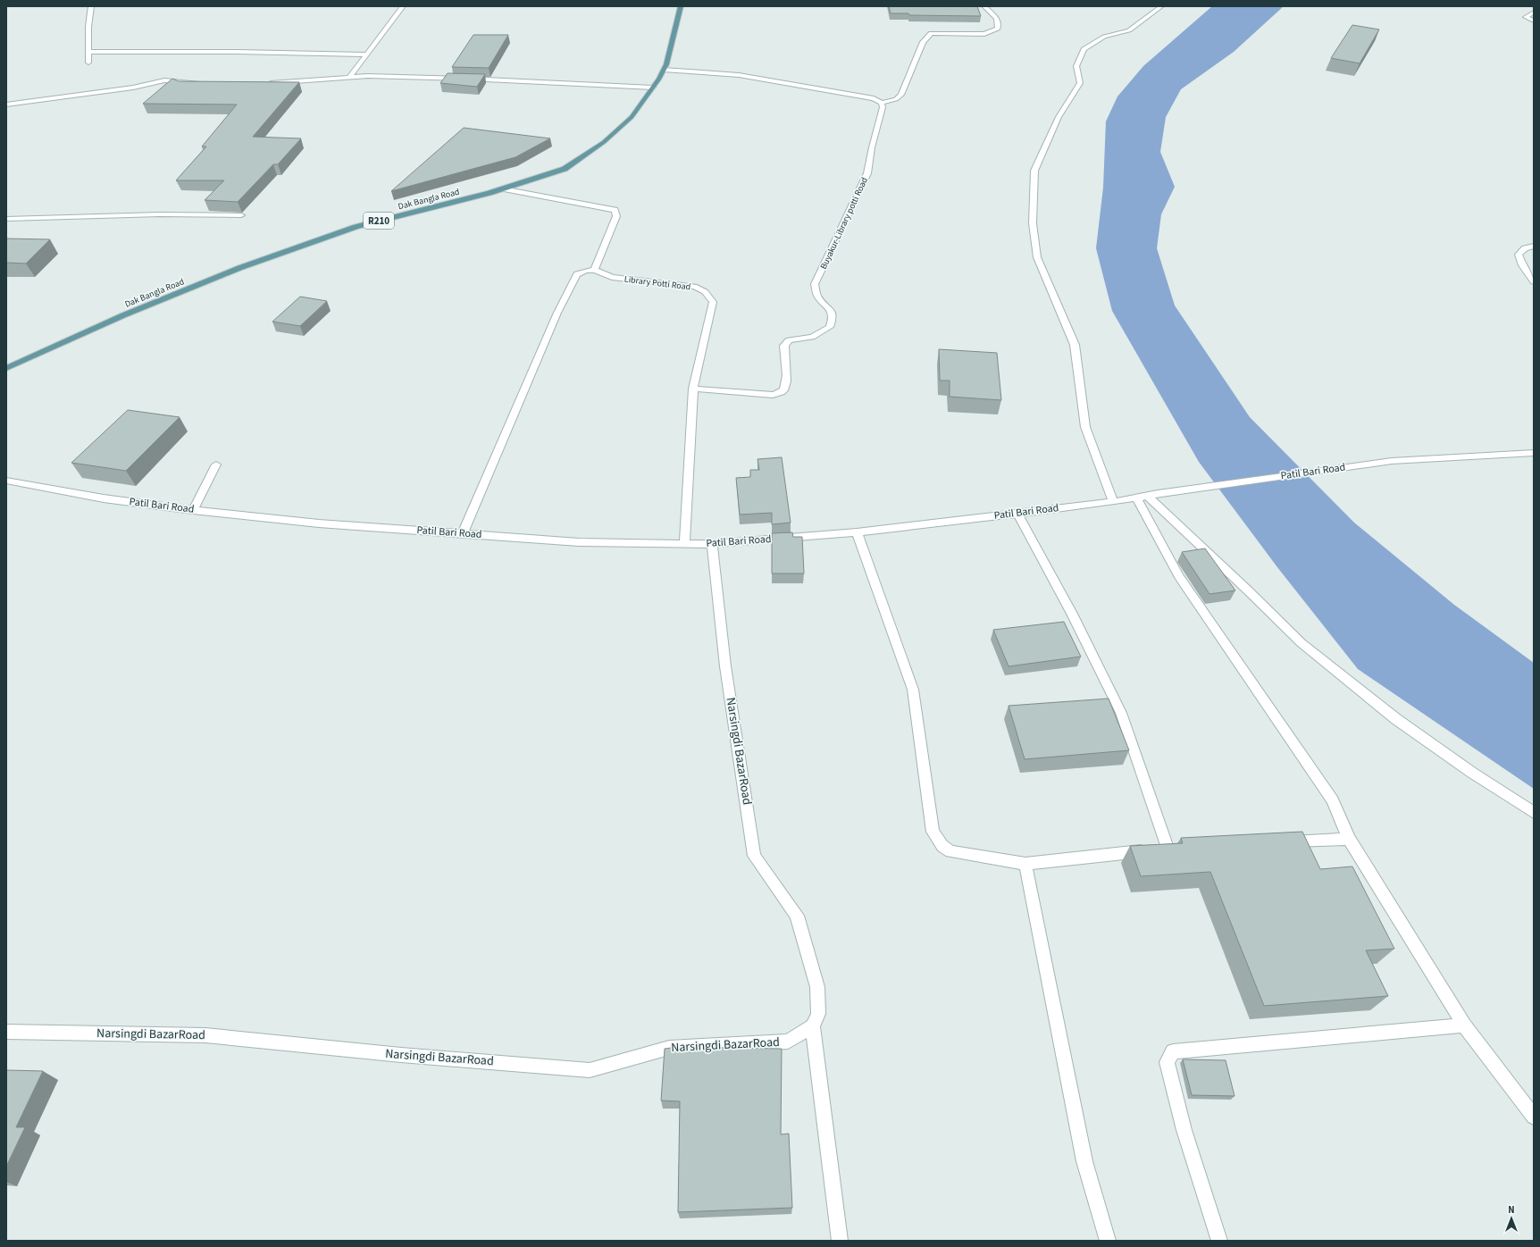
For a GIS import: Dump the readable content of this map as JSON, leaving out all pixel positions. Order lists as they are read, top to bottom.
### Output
{
  "streets": {
    "main road": ["Dak Bangla Road", "R210"],
    "street": [
      "Buyakur-Library potti Road",
      "Library Potti Road",
      "Patil Bari Road",
      "Narsingdi BazarRoad"
    ]
  },
  "crossings": [
    ["Buyakur-Library potti Road", "Library Potti Road"],
    ["Library Potti Road", "Patil Bari Road"],
    ["Patil Bari Road", "Narsingdi BazarRoad"]
  ],
  "north": "top"
}
